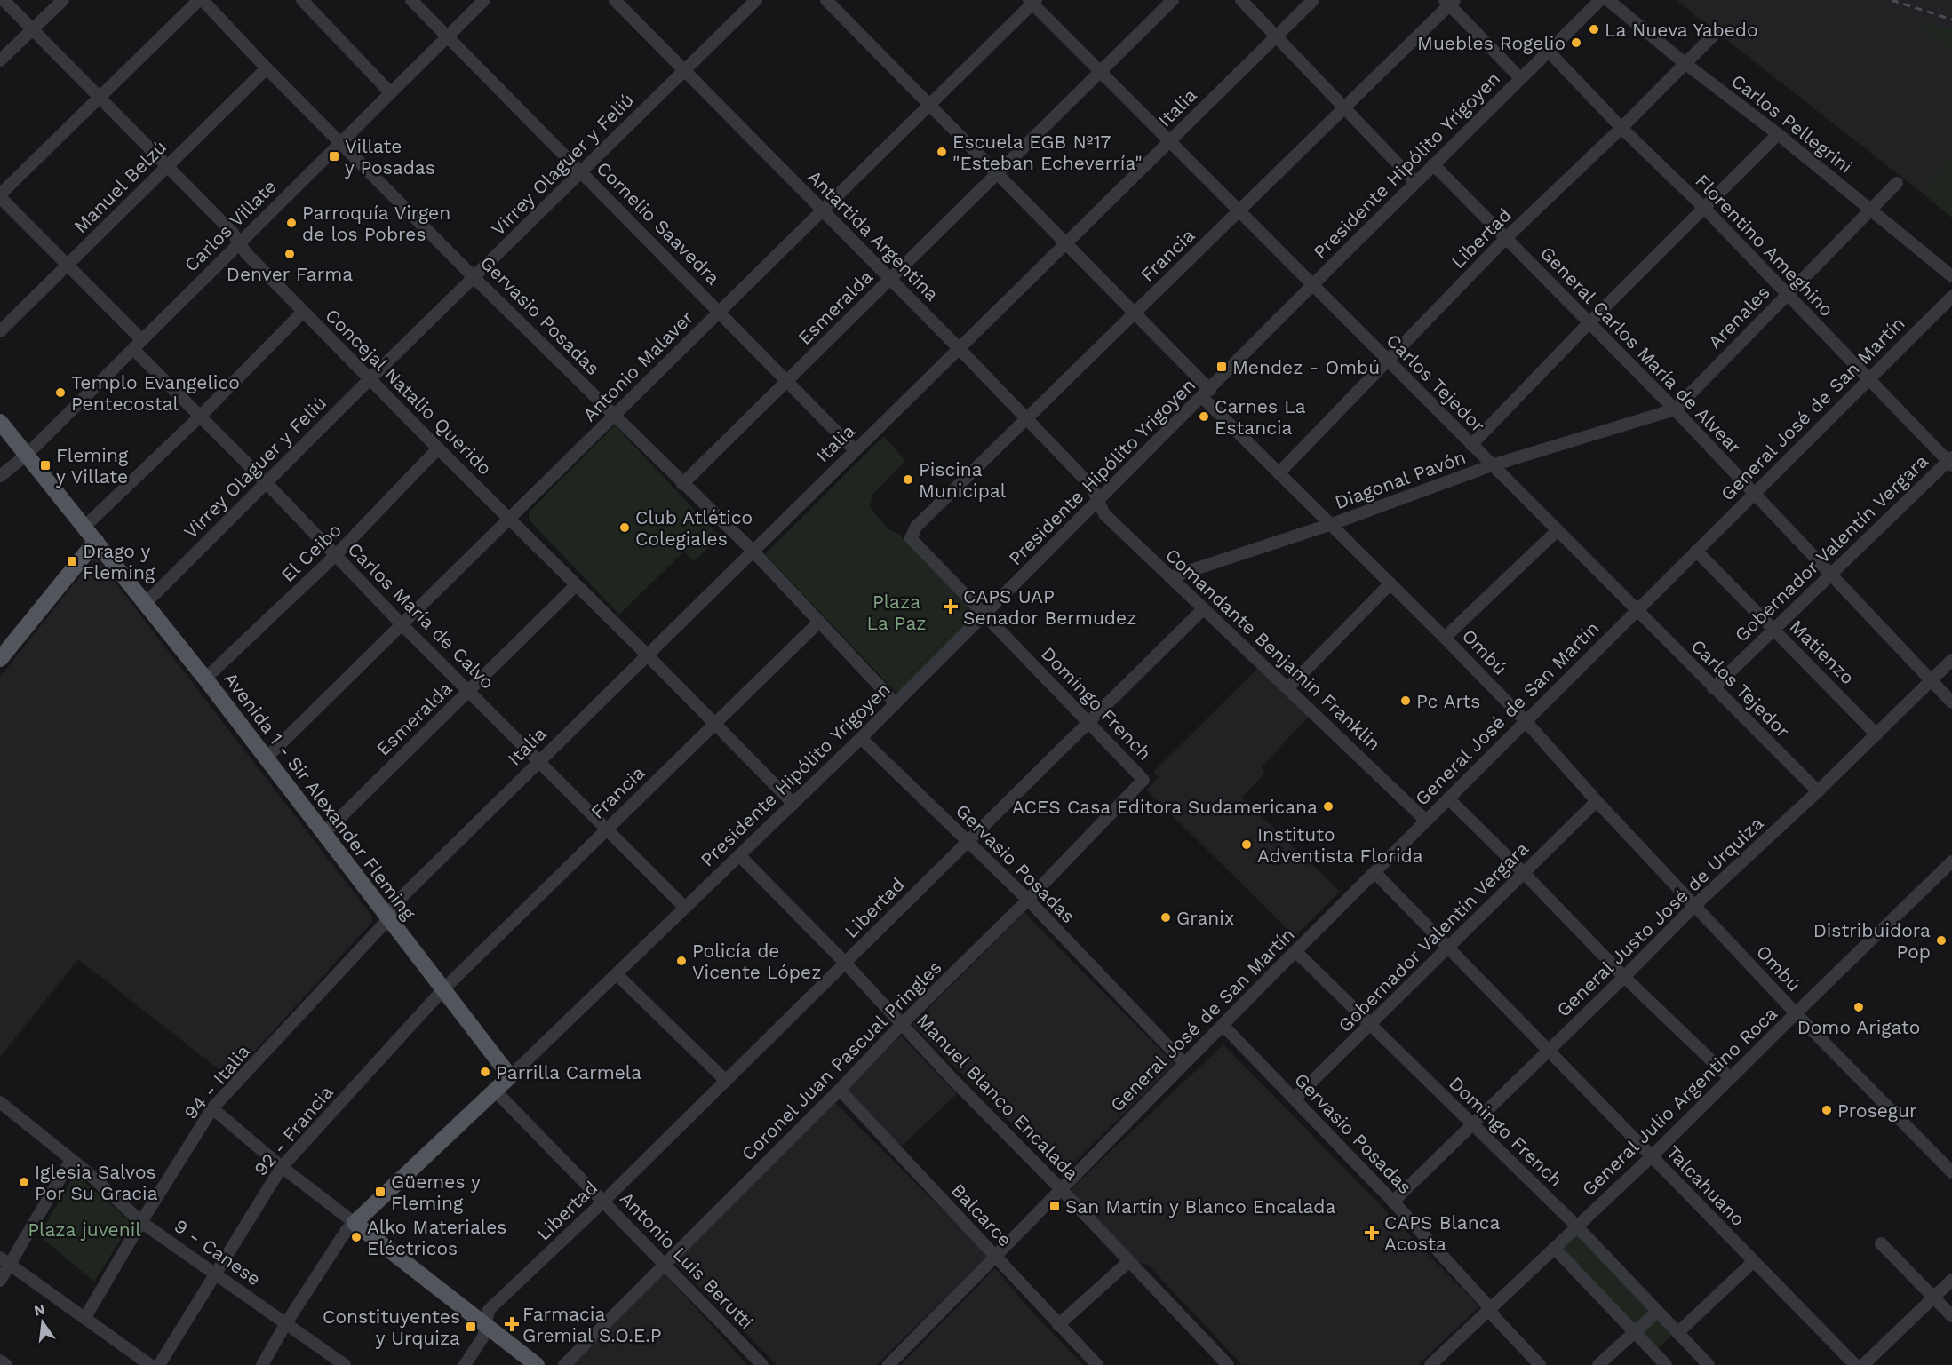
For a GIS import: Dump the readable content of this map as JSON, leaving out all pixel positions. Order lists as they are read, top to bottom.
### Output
{
  "streets": {
    "main road": ["Avenida 1 - Sir Alexander Fleming"],
    "street": [
      "Italia",
      "Carlos Pellegrini",
      "Virrey Olaguer y Feliú",
      "Presidente Hipólito Yrigoyen",
      "Manuel Belzú",
      "Cornelio Saavedra",
      "Carlos Villate",
      "Antartida Argentina",
      "Libertad",
      "Florentino Ameghino",
      "Francia",
      "Esmeralda",
      "Gervasio Posadas",
      "Arenales",
      "General Carlos María de Alvear",
      "Antonio Malaver",
      "Carlos Tejedor",
      "Concejal Natalio Querido",
      "General José de San Martín",
      "Diagonal Pavón",
      "Gobernador Valentín Vergara",
      "El Ceibo",
      "Carlos María de Calvo",
      "Comandante Benjamin Franklin",
      "Ombú",
      "Matienzo",
      "Domingo French",
      "General Justo José de Urquiza",
      "Coronel Juan Pascual Pringles",
      "94 - Italia",
      "Manuel Blanco Encalada",
      "General Julio Argentino Roca",
      "92 - Francia",
      "Talcahuano",
      "Balcarce",
      "9 - Canese",
      "Antonio Luis Berutti"
    ]
  },
  "crossings": [
    ["Italia", "Cornelio Saavedra"],
    ["Italia", "Antartida Argentina"],
    ["Italia", "Gervasio Posadas"],
    ["Italia", "Carlos Tejedor"],
    ["Italia", "Concejal Natalio Querido"],
    ["Italia", "Carlos María de Calvo"],
    ["Italia", "Ombú"],
    ["Italia", "Avenida 1 - Sir Alexander Fleming"],
    ["Italia", "94 - Italia"],
    ["Carlos Pellegrini", "Libertad"],
    ["Carlos Pellegrini", "Arenales"],
    ["Virrey Olaguer y Feliú", "Cornelio Saavedra"],
    ["Virrey Olaguer y Feliú", "Antartida Argentina"],
    ["Virrey Olaguer y Feliú", "Gervasio Posadas"],
    ["Virrey Olaguer y Feliú", "Concejal Natalio Querido"],
    ["Virrey Olaguer y Feliú", "Carlos María de Calvo"],
    ["Virrey Olaguer y Feliú", "Avenida 1 - Sir Alexander Fleming"],
    ["Presidente Hipólito Yrigoyen", "Antartida Argentina"],
    ["Presidente Hipólito Yrigoyen", "Florentino Ameghino"],
    ["Presidente Hipólito Yrigoyen", "Gervasio Posadas"],
    ["Presidente Hipólito Yrigoyen", "General Carlos María de Alvear"],
    ["Presidente Hipólito Yrigoyen", "Carlos Tejedor"],
    ["Presidente Hipólito Yrigoyen", "Concejal Natalio Querido"],
    ["Presidente Hipólito Yrigoyen", "Carlos María de Calvo"],
    ["Presidente Hipólito Yrigoyen", "Comandante Benjamin Franklin"],
    ["Presidente Hipólito Yrigoyen", "Ombú"],
    ["Presidente Hipólito Yrigoyen", "Domingo French"],
    ["Presidente Hipólito Yrigoyen", "Avenida 1 - Sir Alexander Fleming"],
    ["Presidente Hipólito Yrigoyen", "Manuel Blanco Encalada"],
    ["Manuel Belzú", "Gervasio Posadas"],
    ["Manuel Belzú", "Concejal Natalio Querido"],
    ["Manuel Belzú", "Carlos María de Calvo"],
    ["Cornelio Saavedra", "Carlos Villate"],
    ["Cornelio Saavedra", "Esmeralda"],
    ["Cornelio Saavedra", "Antonio Malaver"],
    ["Carlos Villate", "Gervasio Posadas"],
    ["Carlos Villate", "Concejal Natalio Querido"],
    ["Carlos Villate", "Carlos María de Calvo"],
    ["Carlos Villate", "Avenida 1 - Sir Alexander Fleming"],
    ["Antartida Argentina", "Francia"],
    ["Antartida Argentina", "Esmeralda"],
    ["Antartida Argentina", "Antonio Malaver"],
    ["Antartida Argentina", "Comandante Benjamin Franklin"],
    ["Libertad", "Florentino Ameghino"],
    ["Libertad", "Gervasio Posadas"],
    ["Libertad", "General Carlos María de Alvear"],
    ["Libertad", "Carlos Tejedor"],
    ["Libertad", "Comandante Benjamin Franklin"],
    ["Libertad", "Ombú"],
    ["Libertad", "Domingo French"],
    ["Libertad", "Manuel Blanco Encalada"],
    ["Libertad", "Antonio Luis Berutti"],
    ["Florentino Ameghino", "Arenales"],
    ["Florentino Ameghino", "General José de San Martín"],
    ["Florentino Ameghino", "Gobernador Valentín Vergara"],
    ["Francia", "Gervasio Posadas"],
    ["Francia", "Carlos Tejedor"],
    ["Francia", "Concejal Natalio Querido"],
    ["Francia", "Carlos María de Calvo"],
    ["Francia", "Ombú"],
    ["Francia", "Domingo French"],
    ["Francia", "Avenida 1 - Sir Alexander Fleming"],
    ["Francia", "92 - Francia"],
    ["Esmeralda", "Gervasio Posadas"],
    ["Esmeralda", "Carlos Tejedor"],
    ["Esmeralda", "Concejal Natalio Querido"],
    ["Esmeralda", "Carlos María de Calvo"],
    ["Esmeralda", "Ombú"],
    ["Esmeralda", "Avenida 1 - Sir Alexander Fleming"],
    ["Gervasio Posadas", "Antonio Malaver"],
    ["Gervasio Posadas", "General José de San Martín"],
    ["Gervasio Posadas", "Gobernador Valentín Vergara"],
    ["Gervasio Posadas", "General Justo José de Urquiza"],
    ["Gervasio Posadas", "Coronel Juan Pascual Pringles"],
    ["Gervasio Posadas", "General Julio Argentino Roca"],
    ["Arenales", "General Carlos María de Alvear"],
    ["Arenales", "Diagonal Pavón"],
    ["General Carlos María de Alvear", "General José de San Martín"],
    ["General Carlos María de Alvear", "Diagonal Pavón"],
    ["General Carlos María de Alvear", "Gobernador Valentín Vergara"],
    ["General Carlos María de Alvear", "General Justo José de Urquiza"],
    ["Antonio Malaver", "Carlos Tejedor"],
    ["Antonio Malaver", "Concejal Natalio Querido"],
    ["Antonio Malaver", "Carlos María de Calvo"],
    ["Antonio Malaver", "Ombú"],
    ["Antonio Malaver", "Avenida 1 - Sir Alexander Fleming"],
    ["Carlos Tejedor", "General José de San Martín"],
    ["Carlos Tejedor", "Diagonal Pavón"],
    ["Carlos Tejedor", "Gobernador Valentín Vergara"],
    ["Carlos Tejedor", "General Justo José de Urquiza"],
    ["Concejal Natalio Querido", "El Ceibo"],
    ["General José de San Martín", "Comandante Benjamin Franklin"],
    ["General José de San Martín", "Ombú"],
    ["General José de San Martín", "Matienzo"],
    ["General José de San Martín", "Domingo French"],
    ["General José de San Martín", "Manuel Blanco Encalada"],
    ["General José de San Martín", "Talcahuano"],
    ["General José de San Martín", "Balcarce"],
    ["Diagonal Pavón", "Comandante Benjamin Franklin"],
    ["Diagonal Pavón", "Ombú"],
    ["Gobernador Valentín Vergara", "Ombú"],
    ["Gobernador Valentín Vergara", "Matienzo"],
    ["Gobernador Valentín Vergara", "Domingo French"],
    ["Gobernador Valentín Vergara", "Talcahuano"],
    ["El Ceibo", "Carlos María de Calvo"],
    ["El Ceibo", "Avenida 1 - Sir Alexander Fleming"],
    ["Ombú", "General Justo José de Urquiza"],
    ["Ombú", "General Julio Argentino Roca"],
    ["Matienzo", "General Justo José de Urquiza"],
    ["Domingo French", "General Justo José de Urquiza"],
    ["Domingo French", "Coronel Juan Pascual Pringles"],
    ["Domingo French", "General Julio Argentino Roca"],
    ["Avenida 1 - Sir Alexander Fleming", "94 - Italia"],
    ["Avenida 1 - Sir Alexander Fleming", "92 - Francia"],
    ["General Justo José de Urquiza", "Talcahuano"],
    ["Coronel Juan Pascual Pringles", "Manuel Blanco Encalada"],
    ["Coronel Juan Pascual Pringles", "Balcarce"],
    ["Coronel Juan Pascual Pringles", "Antonio Luis Berutti"],
    ["94 - Italia", "9 - Canese"],
    ["General Julio Argentino Roca", "Talcahuano"],
    ["92 - Francia", "9 - Canese"]
  ],
  "parks": ["Plaza La Paz", "Plaza juvenil"],
  "places": {
    "other": [
      "La Nueva Yabedo",
      "Muebles Rogelio",
      "Escuela EGB Nº17 \"Esteban Echeverría\"",
      "Parroquía Virgen de los Pobres",
      "Denver Farma",
      "Templo Evangelico Pentecostal",
      "Carnes La Estancia",
      "Piscina Municipal",
      "Club Atlético Colegiales",
      "Pc Arts",
      "ACES Casa Editora Sudamericana",
      "Instituto Adventista Florida",
      "Granix",
      "Distribuidora Pop",
      "Policía de Vicente López",
      "Domo Arigato",
      "Parrilla Carmela",
      "Prosegur",
      "Iglesia Salvos Por Su Gracia",
      "Alko Materiales Eléctricos"
    ],
    "transit": [
      "Villate y Posadas",
      "Mendez - Ombú",
      "Fleming y Villate",
      "Drago y Fleming",
      "Güemes y Fleming",
      "San Martín y Blanco Encalada",
      "Constituyentes y Urquiza"
    ],
    "health": ["CAPS UAP Senador Bermudez", "CAPS Blanca Acosta", "Farmacia Gremial S.O.E.P"]
  },
  "north": "top"
}
